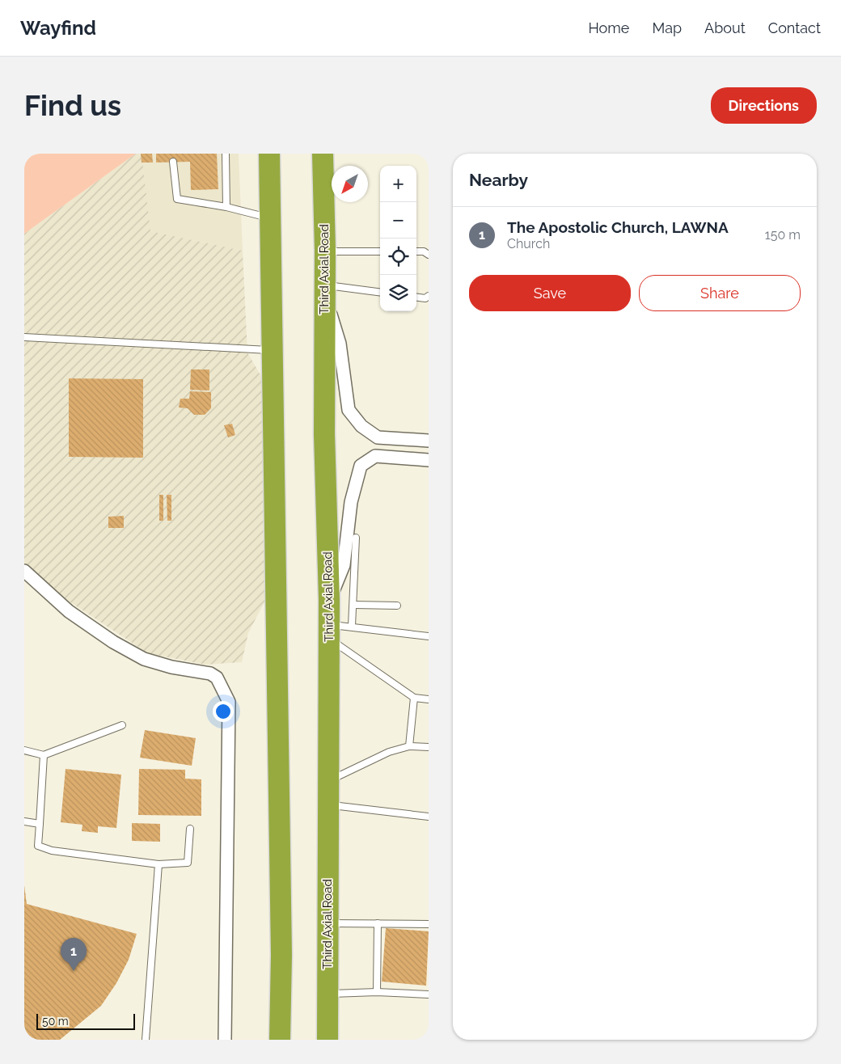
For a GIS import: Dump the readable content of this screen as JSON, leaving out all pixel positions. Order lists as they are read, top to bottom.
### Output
{
  "streets": {
    "highway": ["Third Axial Road"]
  },
  "scale_bar": "50 m",
  "north": "bottom left",
  "page": {
    "header": "Wayfind",
    "nav": [
      "Home",
      "Map",
      "About",
      "Contact"
    ],
    "buttons": [
      "Directions",
      ["Save", "Share"]
    ],
    "title": "Find us",
    "heading": "Nearby",
    "map_buttons": ["+", "−"],
    "list": [
      {
        "mark": "1",
        "name": "The Apostolic Church, LAWNA",
        "note": "Church",
        "value": "150 m"
      }
    ],
    "pins": "1",
    "scale": "50 m"
  }
}
